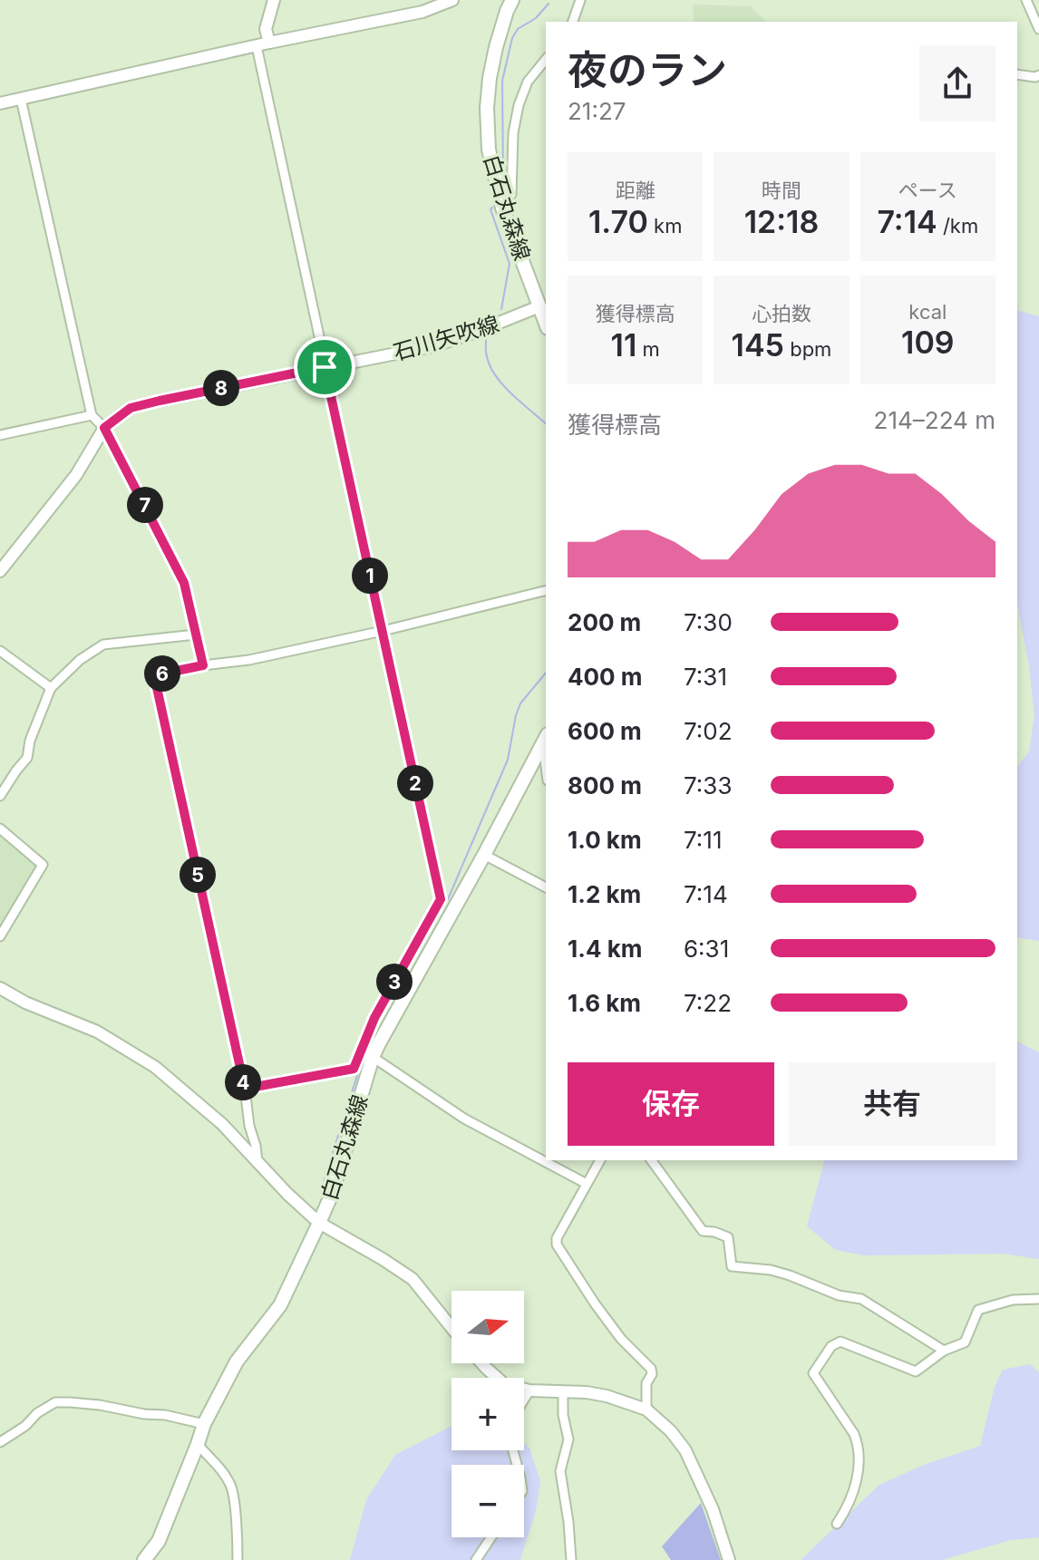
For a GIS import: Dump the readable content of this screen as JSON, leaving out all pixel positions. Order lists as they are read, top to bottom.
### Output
{
  "streets": {
    "main road": ["白石丸森線"],
    "street": ["石川矢吹線"]
  },
  "crossings": [
    ["白石丸森線", "石川矢吹線"]
  ],
  "north": "right",
  "page": {
    "heading": ["夜のラン", "21:27"],
    "stats": [
      ["距離", "1.70 km"],
      ["時間", "12:18"],
      ["ペース", "7:14 /km"],
      ["獲得標高", "11 m"],
      ["心拍数", "145 bpm"],
      ["kcal", "109"]
    ],
    "pins": [
      "8",
      "7",
      "1",
      "6",
      "2",
      "5",
      "3",
      "4"
    ],
    "chart": ["獲得標高", "214–224 m"],
    "list": [
      {
        "name": "200 m",
        "note": "7:30"
      },
      {
        "name": "400 m",
        "note": "7:31"
      },
      {
        "name": "600 m",
        "note": "7:02"
      },
      {
        "name": "800 m",
        "note": "7:33"
      },
      {
        "name": "1.0 km",
        "note": "7:11"
      },
      {
        "name": "1.2 km",
        "note": "7:14"
      },
      {
        "name": "1.4 km",
        "note": "6:31"
      },
      {
        "name": "1.6 km",
        "note": "7:22"
      }
    ],
    "buttons": ["保存", "共有"],
    "map_buttons": ["+", "−"]
  }
}
